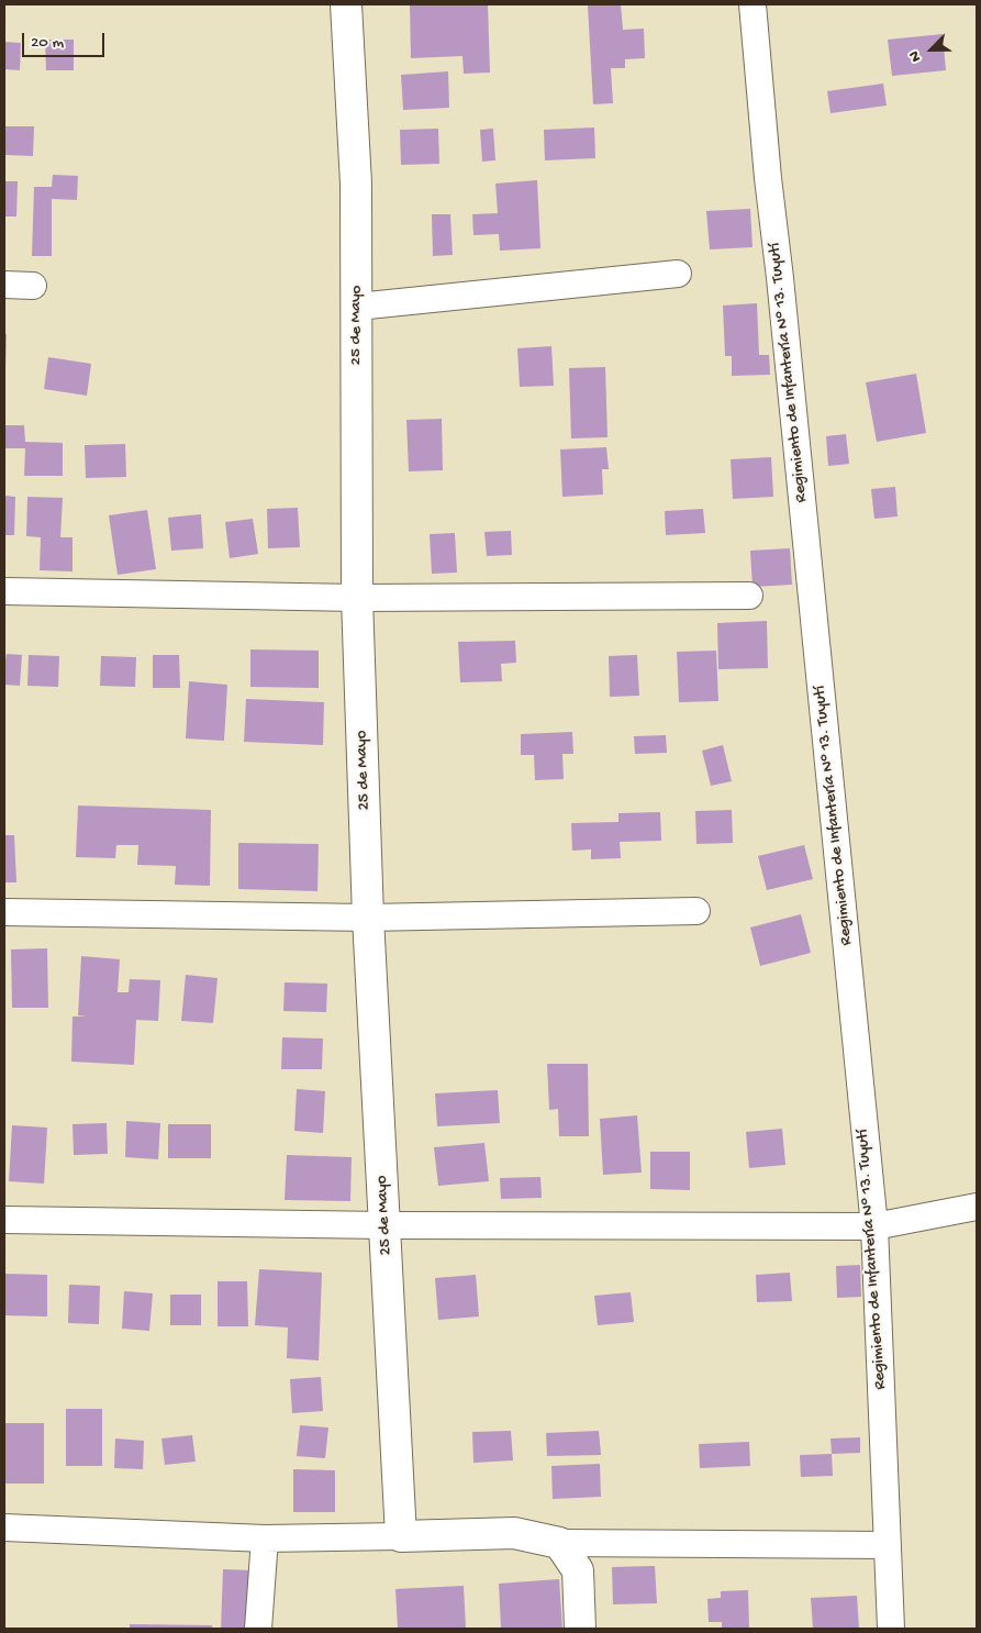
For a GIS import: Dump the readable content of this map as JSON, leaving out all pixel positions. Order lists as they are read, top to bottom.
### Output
{
  "streets": {
    "street": ["25 de Mayo", "Regimiento de Infantería N° 13. Tuyutí"]
  },
  "scale_bar": "20 m",
  "north": "bottom left"
}
